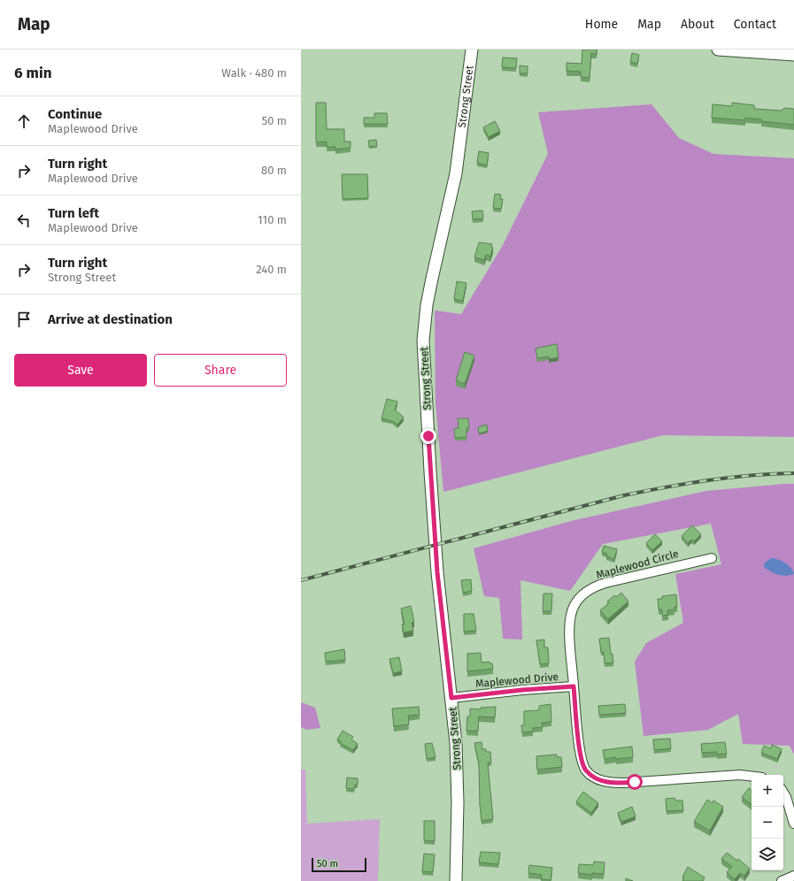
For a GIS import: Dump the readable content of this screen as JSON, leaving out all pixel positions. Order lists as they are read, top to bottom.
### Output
{
  "streets": {
    "main road": ["Strong Street"],
    "street": ["Maplewood Circle", "Maplewood Drive"]
  },
  "crossings": [
    ["Strong Street", "Maplewood Drive"],
    ["Maplewood Circle", "Maplewood Drive"]
  ],
  "scale_bar": "50 m",
  "page": {
    "header": "Map",
    "nav": [
      "Home",
      "Map",
      "About",
      "Contact"
    ],
    "heading": ["6 min", "Walk · 480 m"],
    "list": [
      ["Continue", "Maplewood Drive", "50 m"],
      ["Turn right", "Maplewood Drive", "80 m"],
      ["Turn left", "Maplewood Drive", "110 m"],
      ["Turn right", "Strong Street", "240 m"],
      "Arrive at destination"
    ],
    "buttons": ["Save", "Share"],
    "map_buttons": ["+", "−"],
    "scale": "50 m"
  }
}
